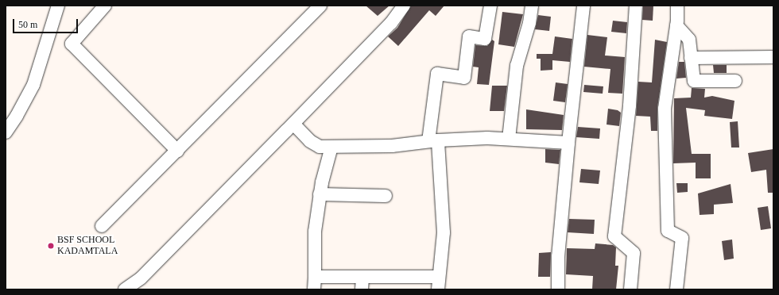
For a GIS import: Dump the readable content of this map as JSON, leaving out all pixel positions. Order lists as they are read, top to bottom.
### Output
{
  "places": ["BSF SCHOOL KADAMTALA"],
  "scale_bar": "50 m"
}
